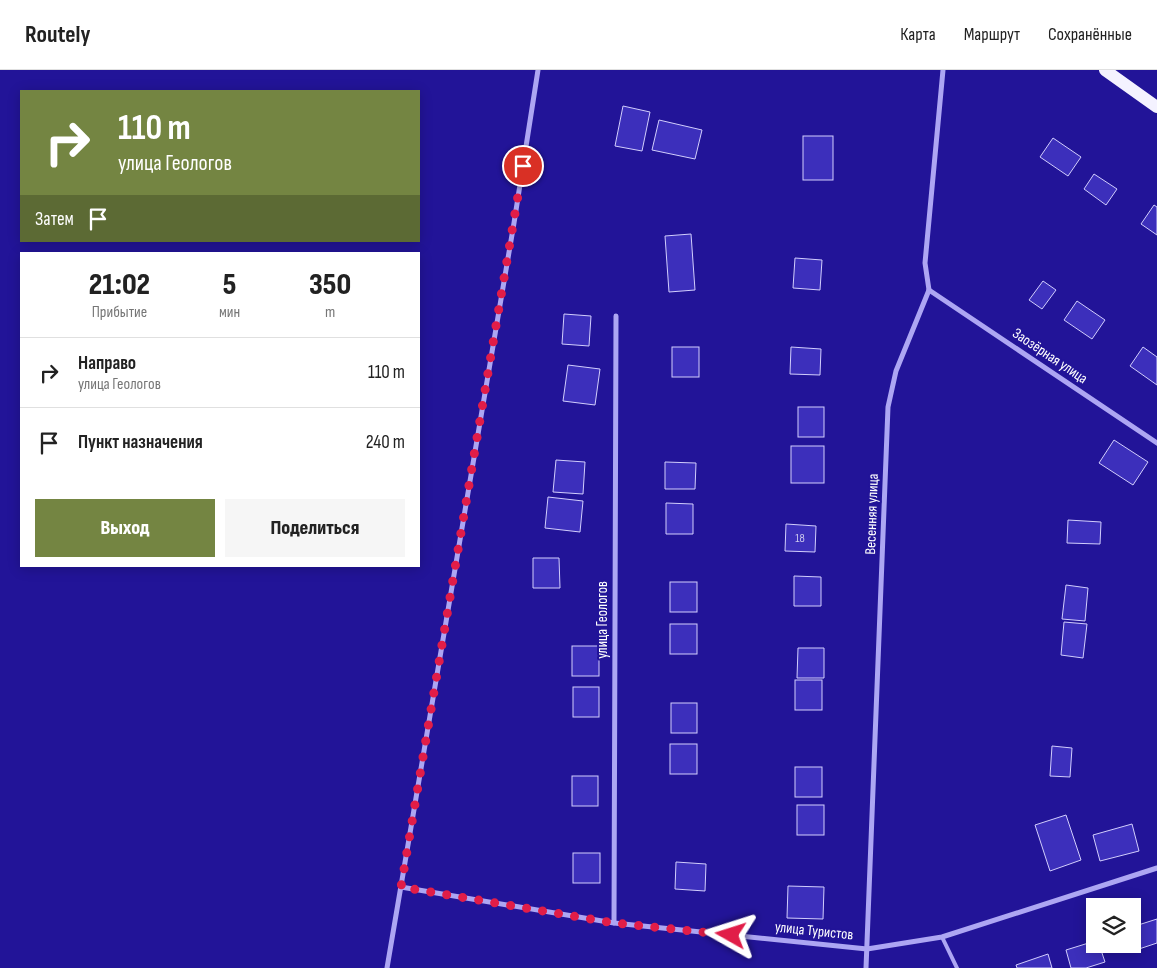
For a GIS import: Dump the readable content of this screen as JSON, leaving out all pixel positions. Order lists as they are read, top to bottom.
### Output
{
  "streets": {
    "street": [
      "Заозёрная улица",
      "Весенняя улица",
      "улица Геологов",
      "улица Туристов"
    ]
  },
  "crossings": [
    ["Заозёрная улица", "Весенняя улица"],
    ["Весенняя улица", "улица Туристов"],
    ["улица Геологов", "улица Туристов"]
  ],
  "house_numbers": ["18"],
  "page": {
    "header": "Routely",
    "nav": ["Карта", "Маршрут", "Сохранённые"],
    "turn": ["110 m", "улица Геологов"],
    "then": "Затем",
    "eta": [
      "21:02",
      "Прибытие",
      "5",
      "мин",
      "350",
      "m"
    ],
    "list": [
      {
        "name": "Направо",
        "note": "улица Геологов",
        "value": "110 m"
      },
      {
        "name": "Пункт назначения",
        "value": "240 m"
      }
    ],
    "buttons": ["Выход", "Поделиться"]
  }
}
